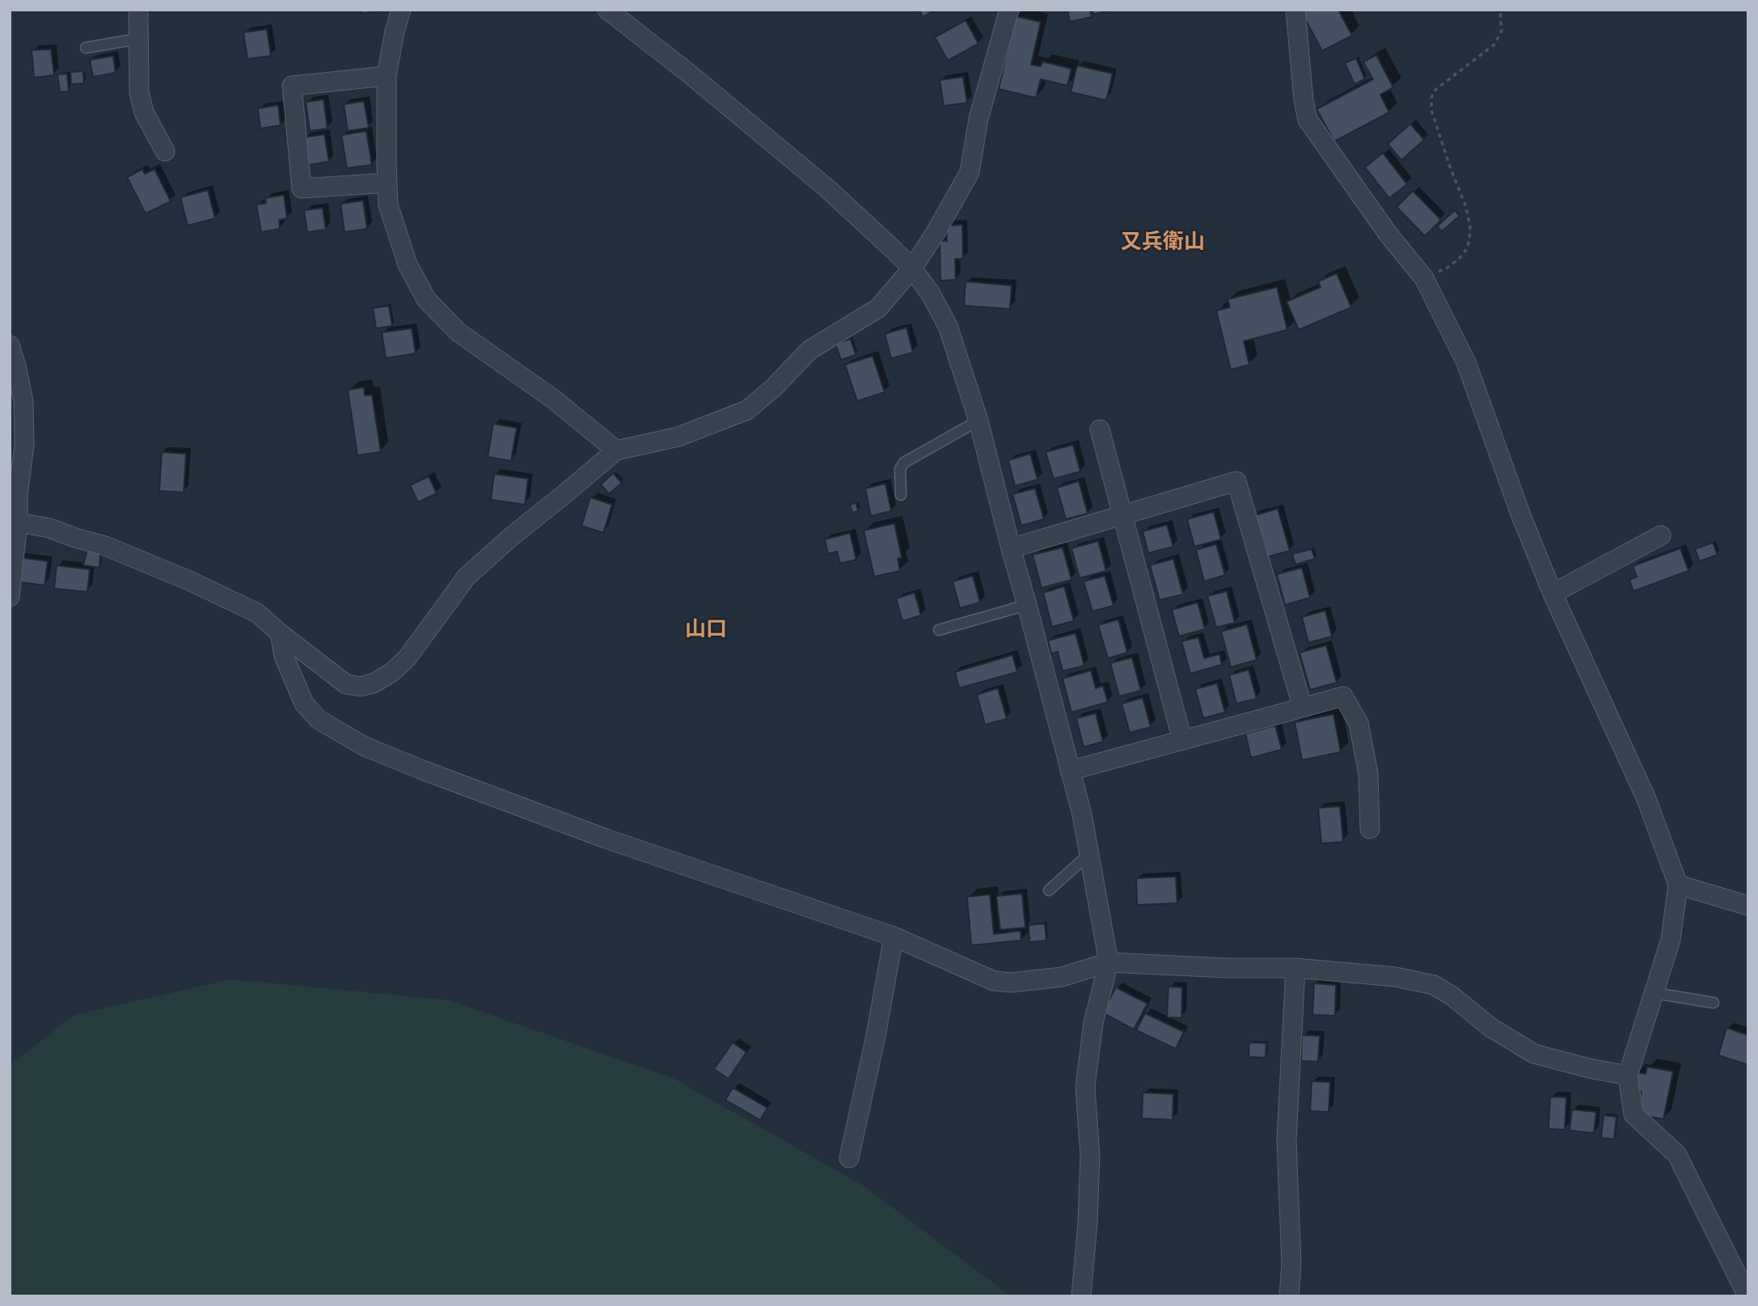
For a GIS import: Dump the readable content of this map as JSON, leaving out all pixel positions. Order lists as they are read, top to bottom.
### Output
{
  "districts": ["又兵衛山", "山口"]
}
